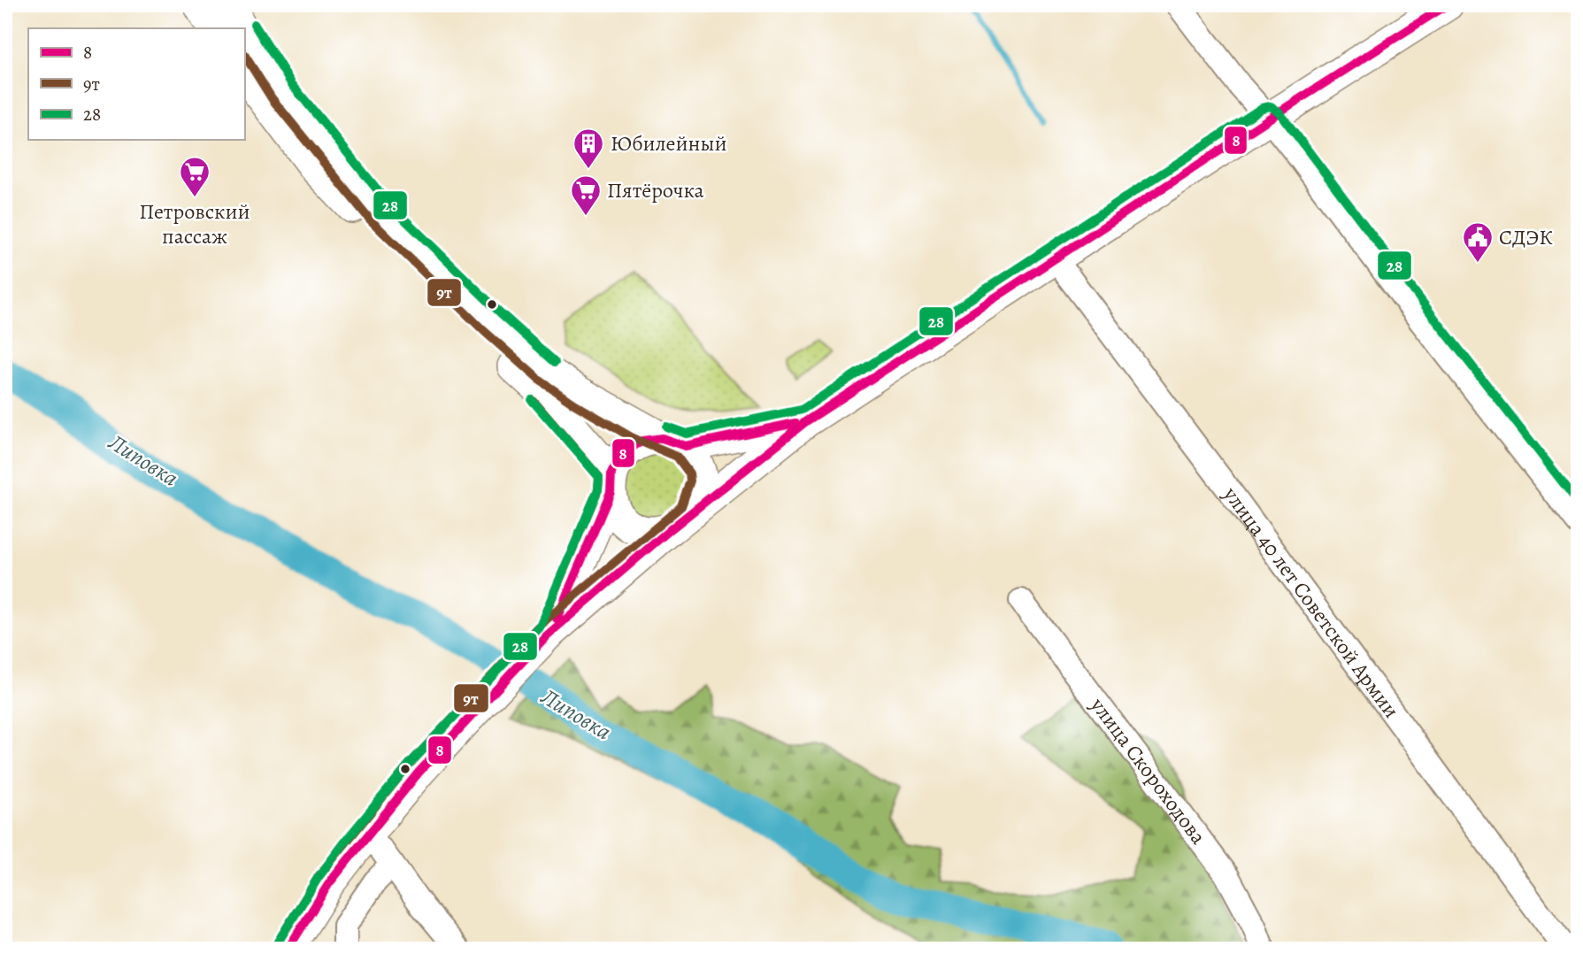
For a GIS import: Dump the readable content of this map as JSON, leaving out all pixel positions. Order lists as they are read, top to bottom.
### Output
{
  "streets": {
    "street": ["улица 40 лет Советской Армии", "улица Скороходова"]
  },
  "water": ["Липовка"],
  "places": {
    "building": ["Юбилейный"],
    "supermarket": ["Петровский пассаж", "Пятёрочка"],
    "public building": ["СДЭК"]
  },
  "lines": ["transit line 8", "transit line 28", "transit line 9т"],
  "legend": ["8", "9т", "28"]
}
